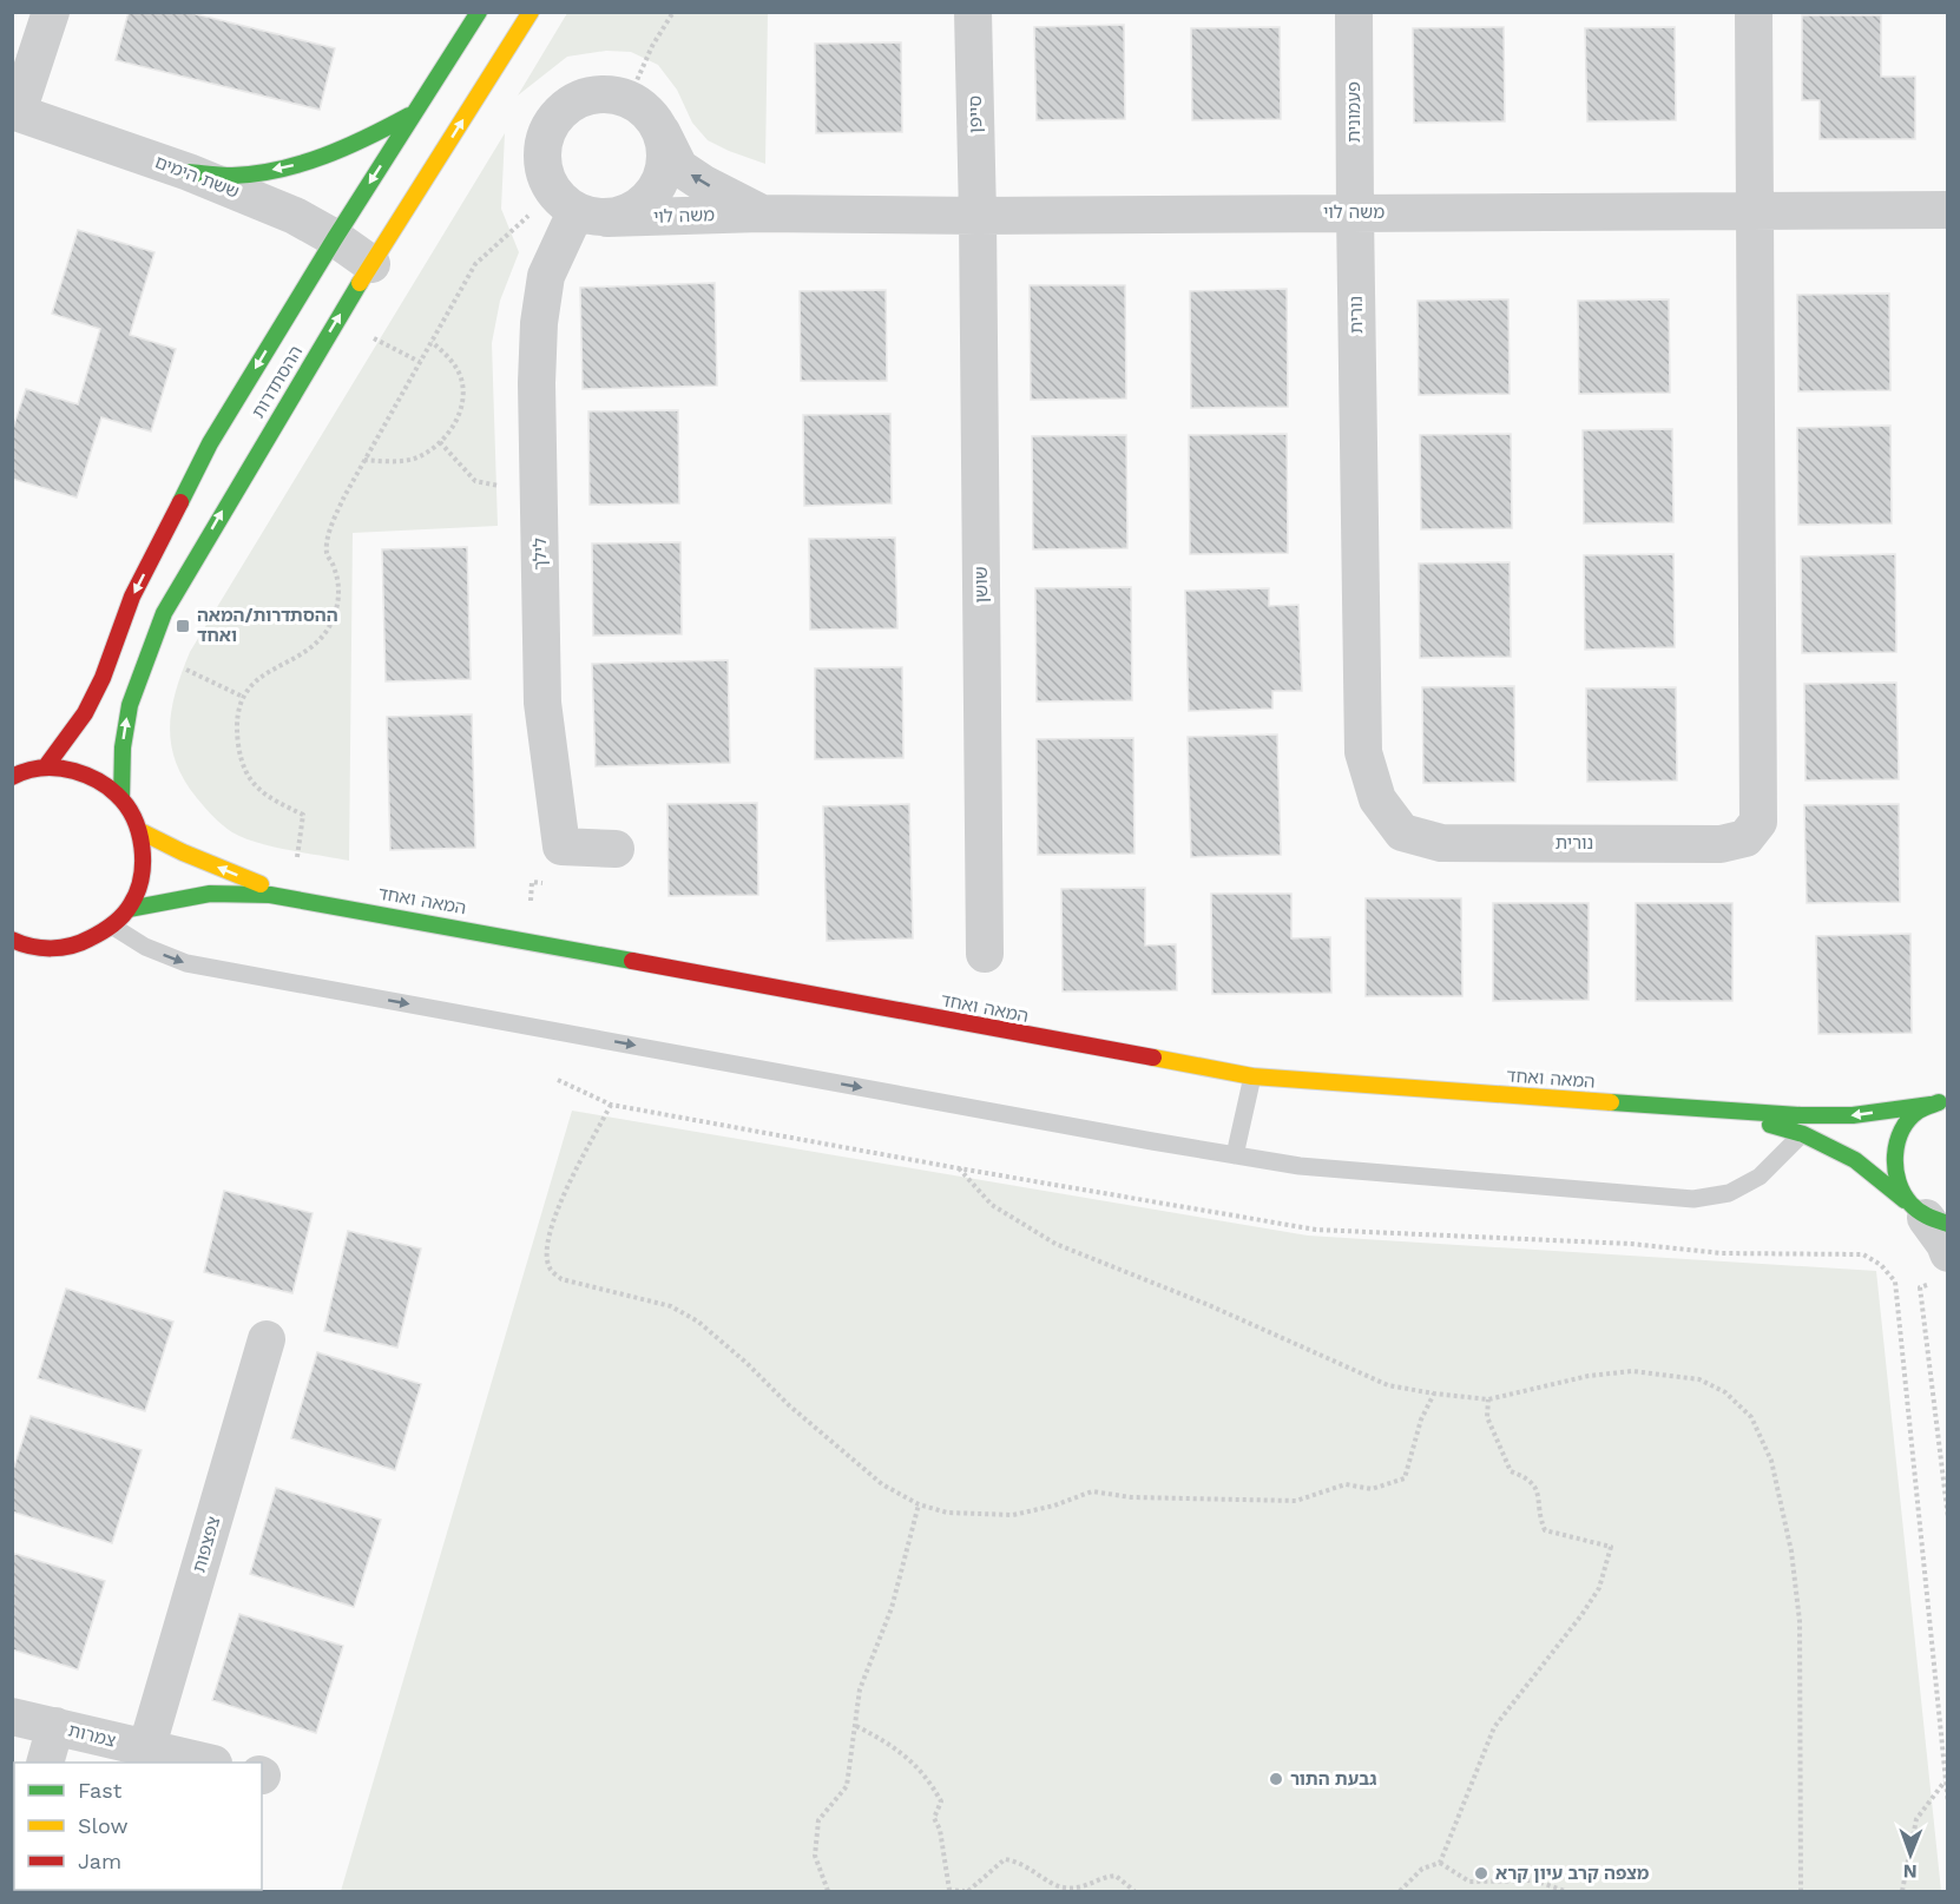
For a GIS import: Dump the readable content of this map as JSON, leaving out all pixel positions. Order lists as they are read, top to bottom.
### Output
{
  "streets": {
    "street": [
      "פעמונית",
      "סייפן",
      "ששת הימים",
      "משה לוי",
      "נורית",
      "ההסתדרות",
      "לילך",
      "שושן",
      "המאה ואחד",
      "צפצפות",
      "צמרות"
    ]
  },
  "crossings": [
    ["פעמונית", "משה לוי"],
    ["פעמונית", "נורית"],
    ["סייפן", "משה לוי"],
    ["סייפן", "שושן"],
    ["ששת הימים", "ההסתדרות"],
    ["משה לוי", "נורית"],
    ["משה לוי", "לילך"],
    ["משה לוי", "שושן"],
    ["צפצפות", "צמרות"]
  ],
  "places": {
    "transit": ["ההסתדרות/המאה ואחד"],
    "other": ["גבעת התור", "מצפה קרב עיון קרא"]
  },
  "legend": ["Fast", "Slow", "Jam"],
  "north": "bottom"
}
